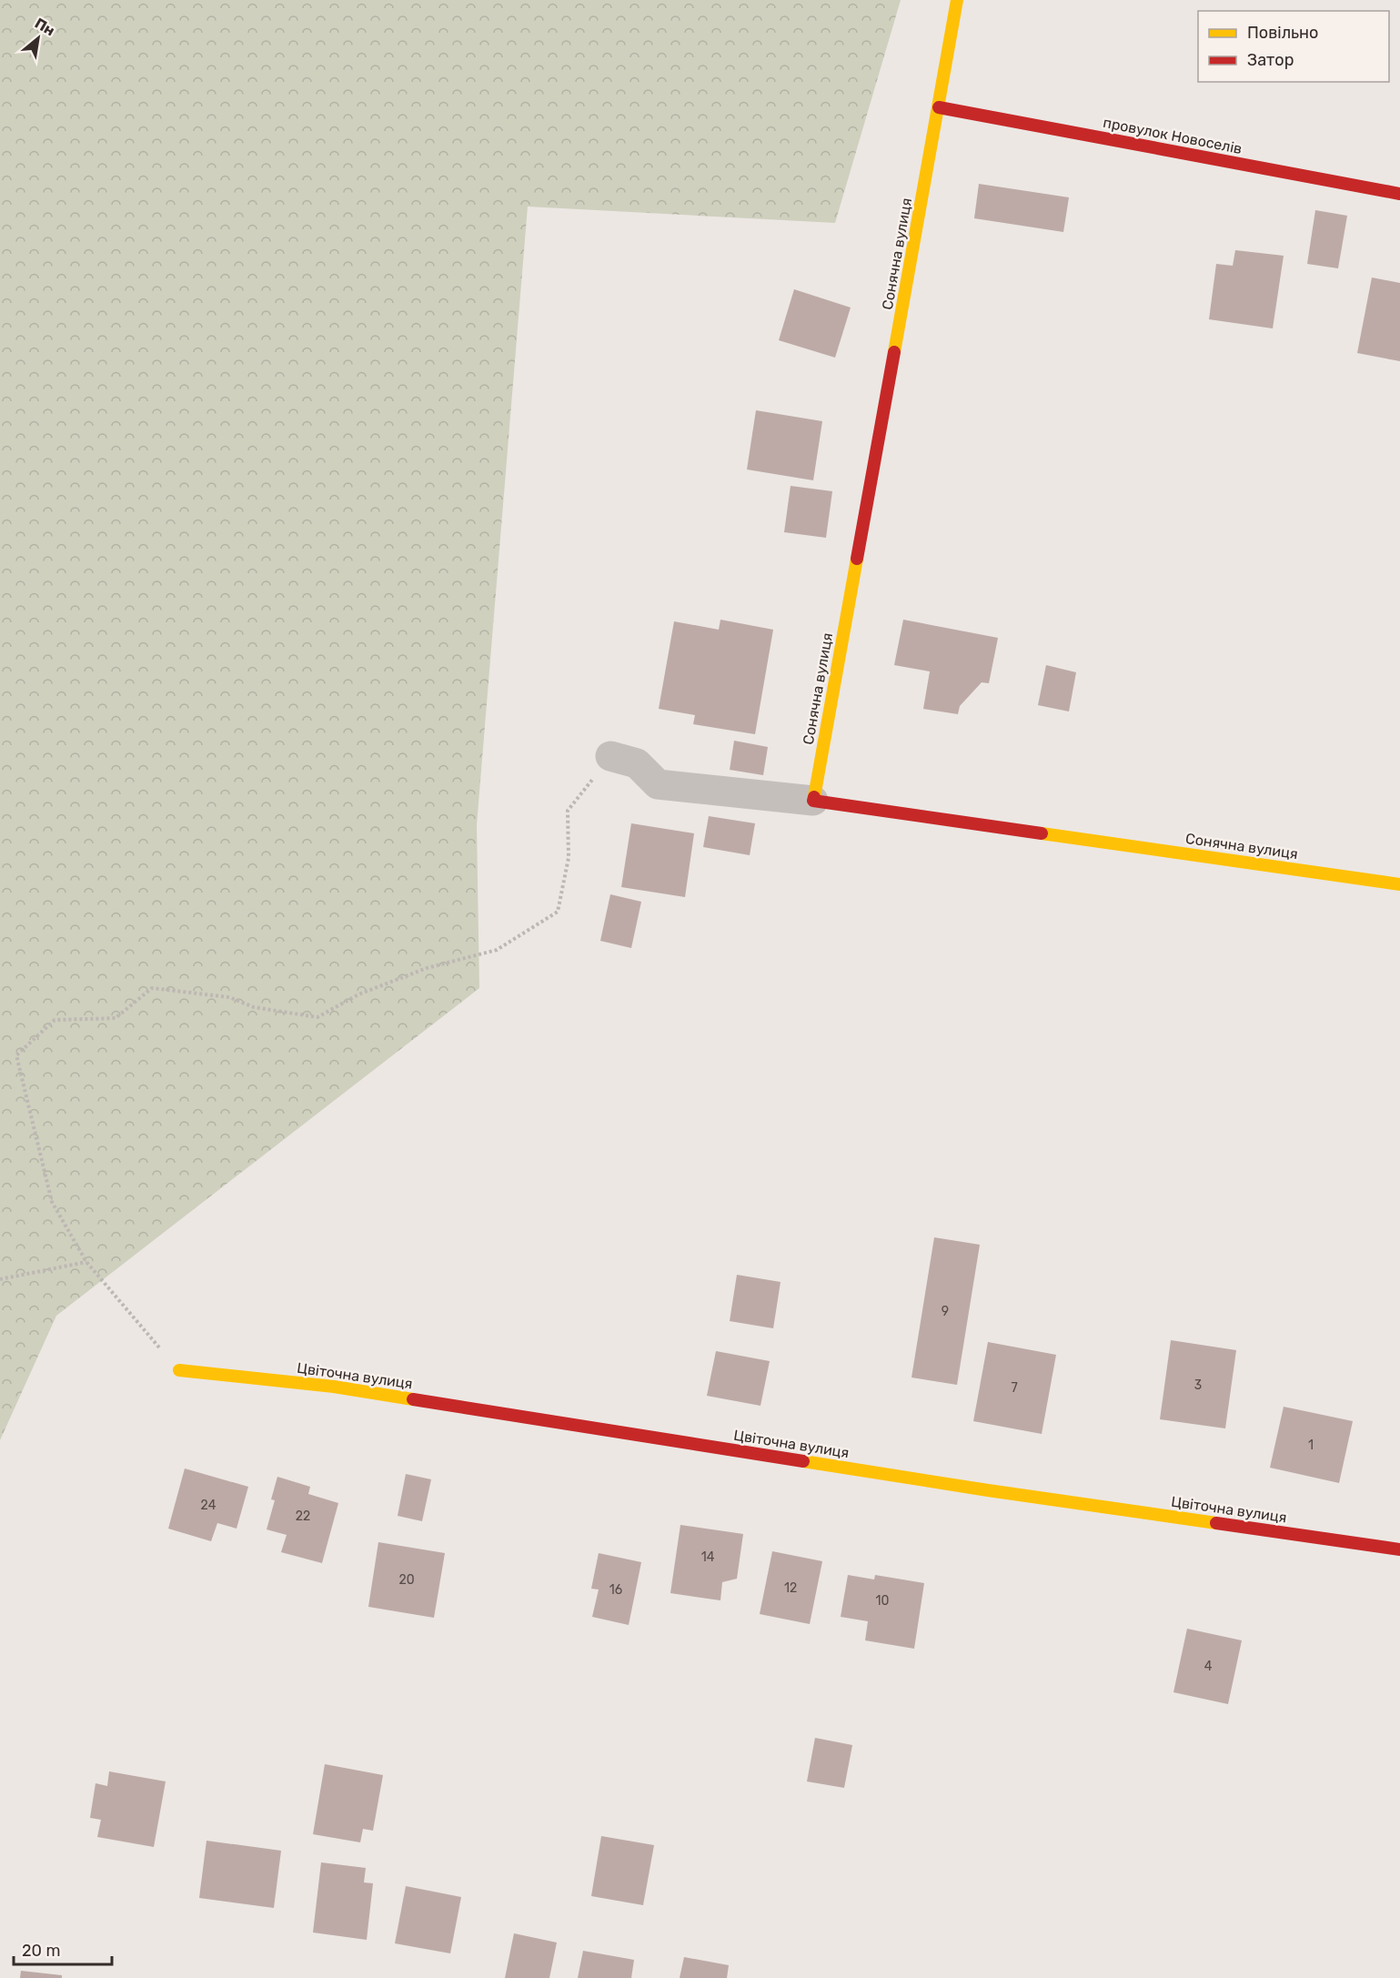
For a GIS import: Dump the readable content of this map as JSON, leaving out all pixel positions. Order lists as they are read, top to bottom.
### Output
{
  "streets": {
    "street": ["провулок Новоселів", "Сонячна вулиця", "Цвіточна вулиця"]
  },
  "crossings": [
    ["провулок Новоселів", "Сонячна вулиця"]
  ],
  "house_numbers": [
    "9",
    "3",
    "7",
    "1",
    "24",
    "22",
    "14",
    "20",
    "12",
    "16",
    "10",
    "4"
  ],
  "legend": ["Повільно", "Затор"],
  "scale_bar": "20 m",
  "north": "top right"
}
